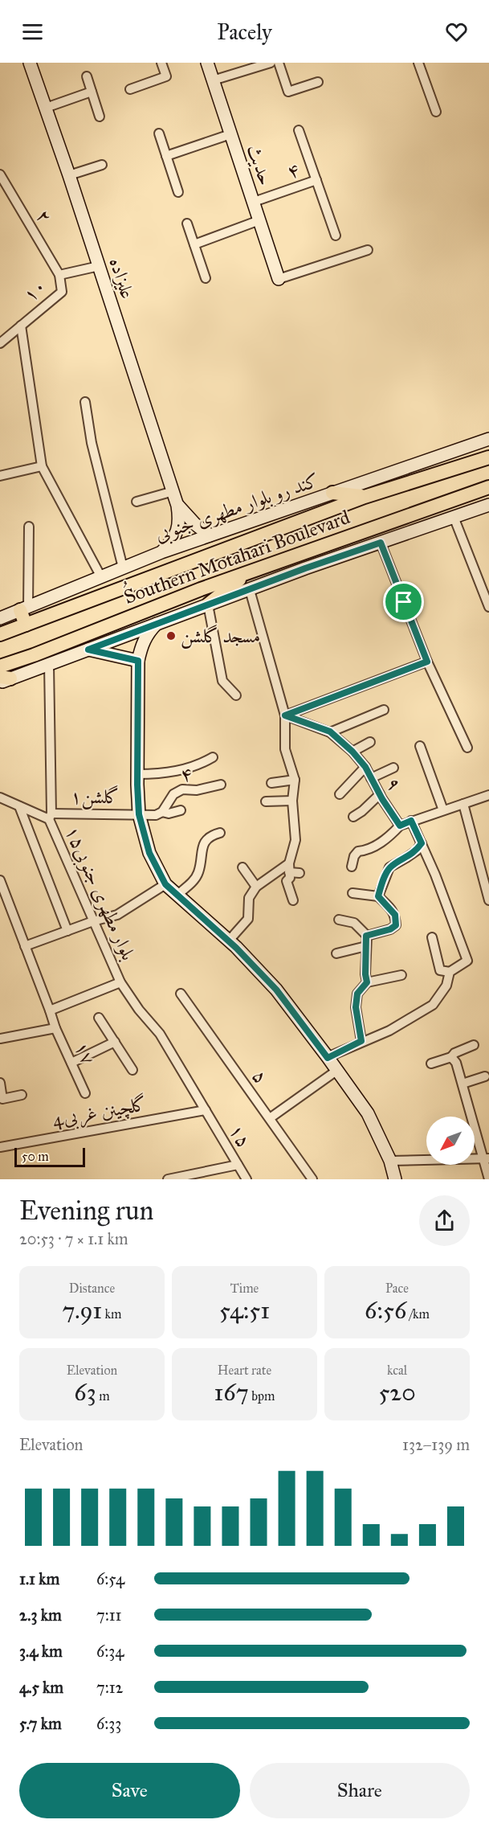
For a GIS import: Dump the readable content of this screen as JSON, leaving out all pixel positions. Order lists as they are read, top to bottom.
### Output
{
  "streets": {
    "main road": ["ُSouthern Motahari Boulevard"],
    "street": [
      "حدیث",
      "۴",
      "۲",
      "علیزاده",
      "۱۰",
      "کند رو بلوار مطهری جنوبی",
      "۹",
      "گلشن۱",
      "بلوار مطهری جنوبی۱۵",
      "۱۷",
      "۵",
      "4گلچینن غربی",
      "۱۵"
    ]
  },
  "crossings": [
    ["حدیث", "۴"],
    ["۲", "۱۰"],
    ["علیزاده", "کند رو بلوار مطهری جنوبی"],
    ["گلشن۱", "بلوار مطهری جنوبی۱۵"],
    ["بلوار مطهری جنوبی۱۵", "4گلچینن غربی"],
    ["بلوار مطهری جنوبی۱۵", "۱۵"],
    ["4گلچینن غربی", "۱۵"]
  ],
  "places": ["مسجد گلشن"],
  "scale_bar": "50 m",
  "north": "bottom left",
  "page": {
    "header": "Pacely",
    "scale": "50 m",
    "heading": ["Evening run", "20:53 · 7 × 1.1 km"],
    "stats": [
      ["Distance", "7.91 km"],
      ["Time", "54:51"],
      ["Pace", "6:56 /km"],
      ["Elevation", "63 m"],
      ["Heart rate", "167 bpm"],
      ["kcal", "520"]
    ],
    "chart": ["Elevation", "132–139 m"],
    "list": [
      {
        "name": "1.1 km",
        "note": "6:54"
      },
      {
        "name": "2.3 km",
        "note": "7:11"
      },
      {
        "name": "3.4 km",
        "note": "6:34"
      },
      {
        "name": "4.5 km",
        "note": "7:12"
      },
      {
        "name": "5.7 km",
        "note": "6:33"
      }
    ],
    "buttons": ["Save", "Share"]
  }
}
